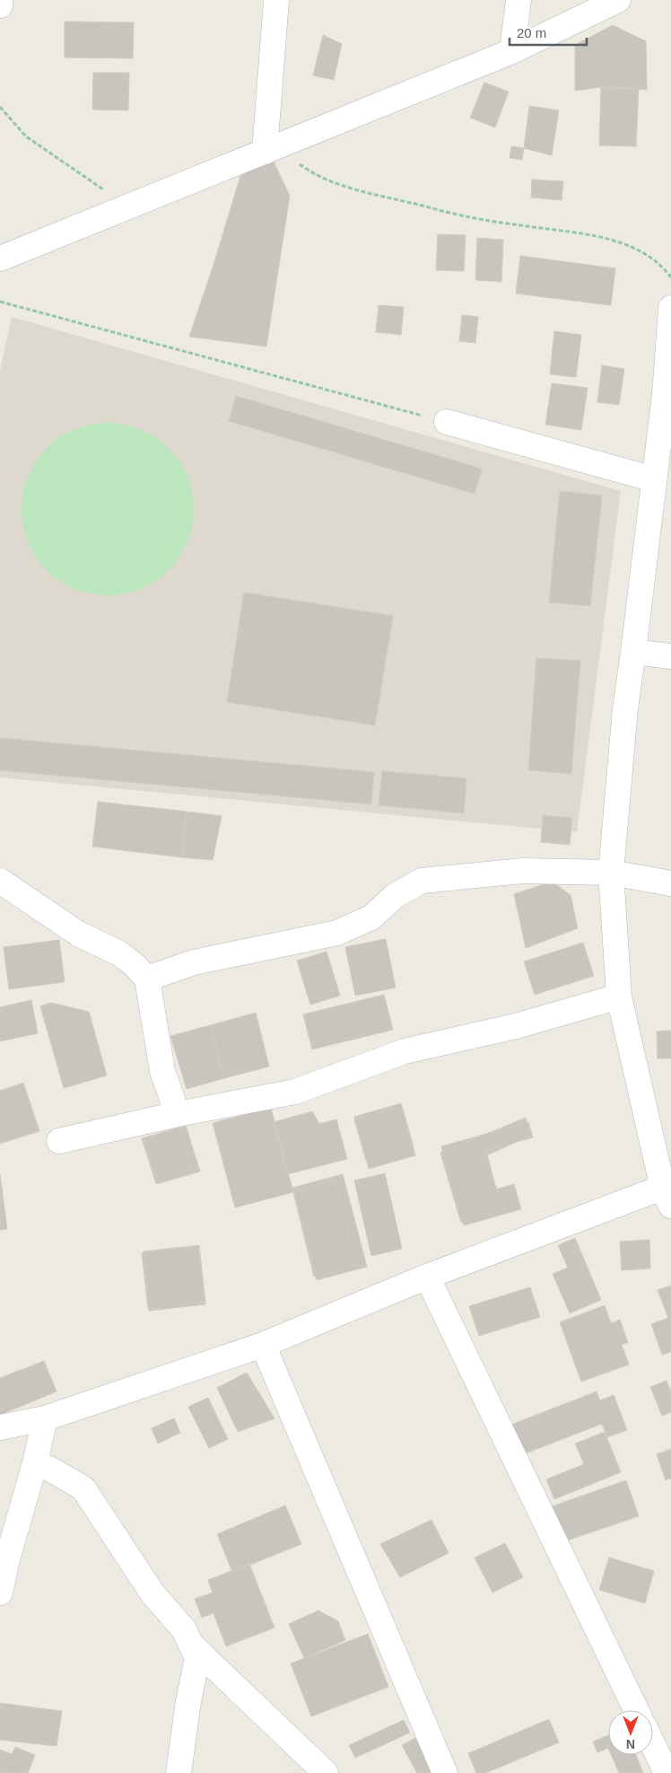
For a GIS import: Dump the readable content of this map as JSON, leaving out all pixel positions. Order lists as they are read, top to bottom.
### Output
{
  "scale_bar": "20 m",
  "north": "bottom"
}
